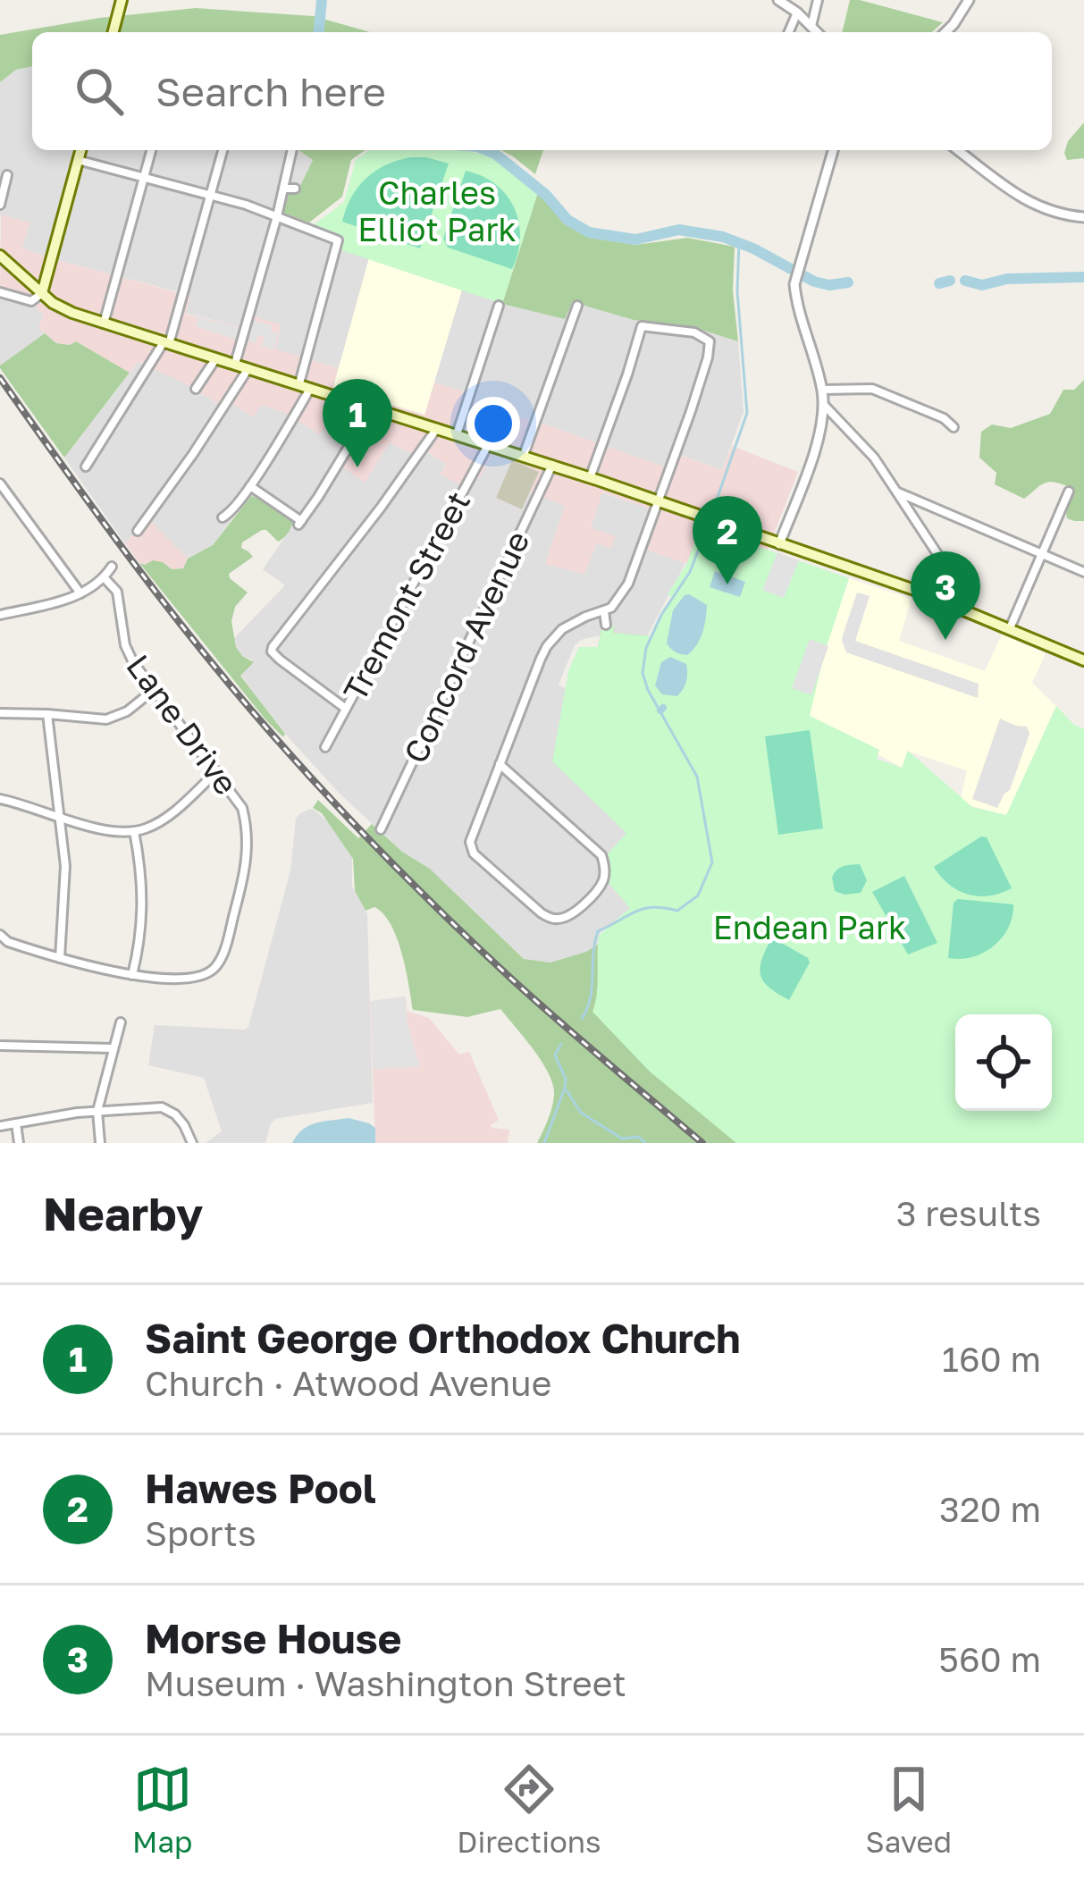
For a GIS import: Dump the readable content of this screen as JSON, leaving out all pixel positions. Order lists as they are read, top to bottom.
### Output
{
  "streets": {
    "street": ["Tremont Street", "Concord Avenue", "Lane Drive"]
  },
  "parks": ["Charles Elliot Park", "Endean Park"],
  "page": {
    "search": "Search here",
    "pins": ["1", "2", "3"],
    "heading": ["Nearby", "3 results"],
    "list": [
      {
        "mark": "1",
        "name": "Saint George Orthodox Church",
        "note": "Church · Atwood Avenue",
        "value": "160 m"
      },
      {
        "mark": "2",
        "name": "Hawes Pool",
        "note": "Sports",
        "value": "320 m"
      },
      {
        "mark": "3",
        "name": "Morse House",
        "note": "Museum · Washington Street",
        "value": "560 m"
      }
    ],
    "nav": ["Map", "Directions", "Saved"]
  }
}
